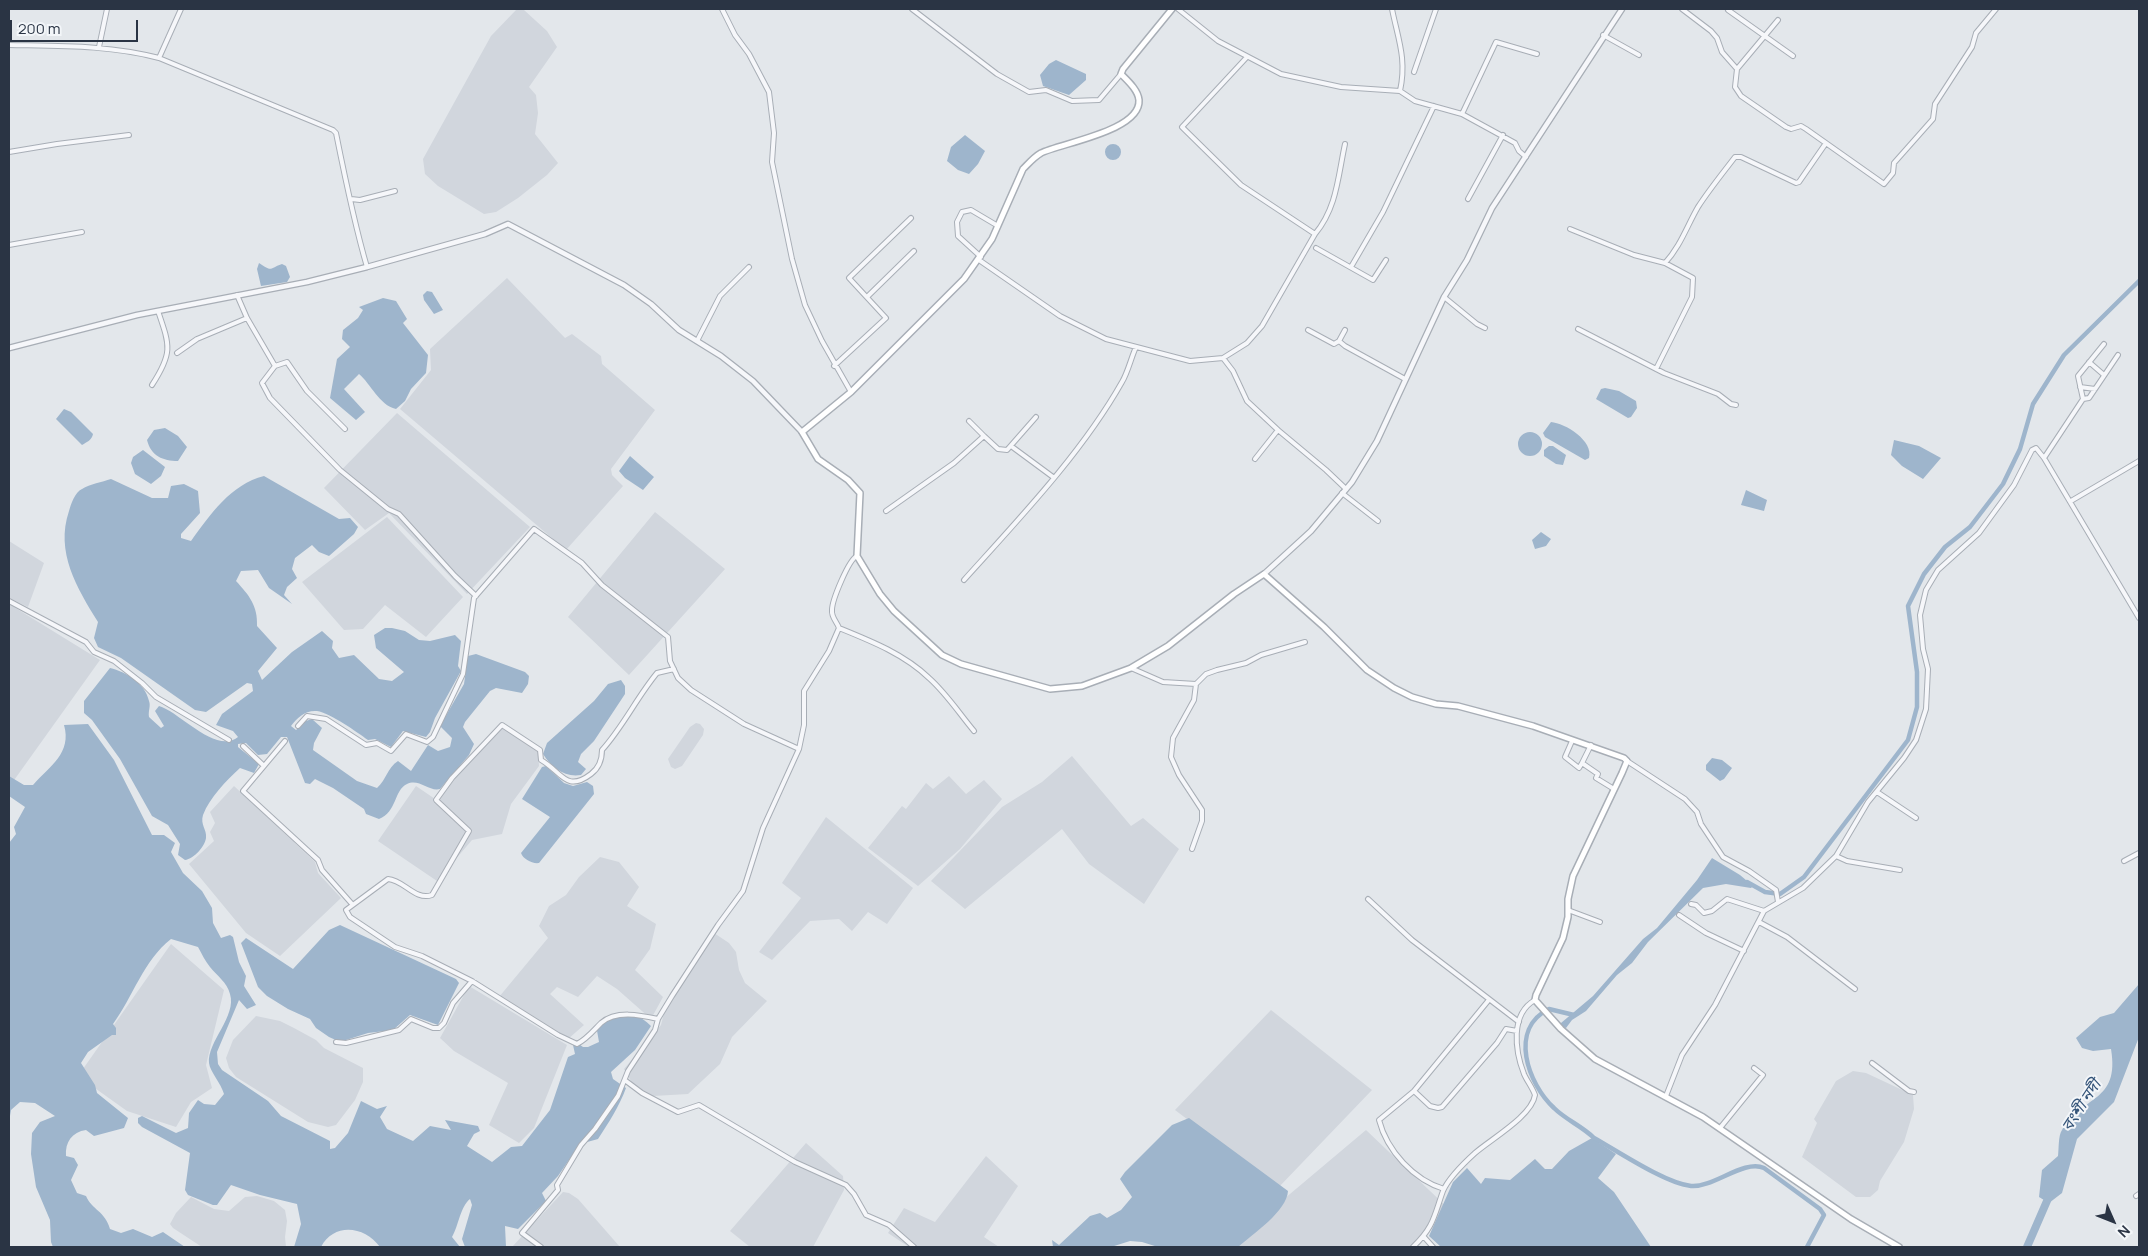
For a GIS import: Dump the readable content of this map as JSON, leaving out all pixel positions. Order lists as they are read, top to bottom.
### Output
{
  "water": ["বংশী নদী"],
  "scale_bar": "200 m",
  "north": "bottom right"
}
